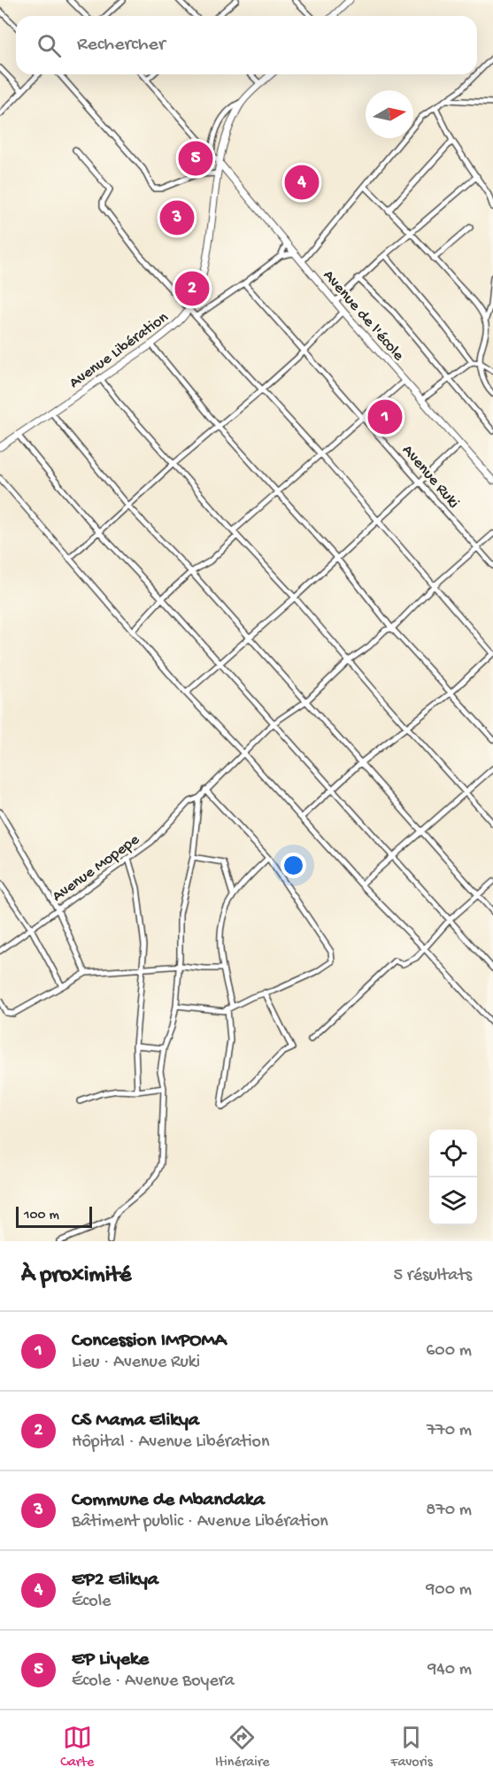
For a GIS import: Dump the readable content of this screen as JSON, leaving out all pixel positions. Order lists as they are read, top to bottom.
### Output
{
  "streets": {
    "street": [
      "Avenue de l'école",
      "Avenue Libération",
      "Avenue Ruki",
      "Avenue Mopepe"
    ]
  },
  "crossings": [
    ["Avenue de l'école", "Avenue Libération"],
    ["Avenue Ruki", "Avenue Mopepe"]
  ],
  "scale_bar": "100 m",
  "north": "right",
  "page": {
    "search": "Rechercher",
    "pins": [
      "5",
      "4",
      "3",
      "2",
      "1"
    ],
    "scale": "100 m",
    "heading": ["À proximité", "5 résultats"],
    "list": [
      {
        "mark": "1",
        "name": "Concession IMPOMA",
        "note": "Lieu · Avenue Ruki",
        "value": "600 m"
      },
      {
        "mark": "2",
        "name": "CS Mama Elikya",
        "note": "Hôpital · Avenue Libération",
        "value": "770 m"
      },
      {
        "mark": "3",
        "name": "Commune de Mbandaka",
        "note": "Bâtiment public · Avenue Libération",
        "value": "870 m"
      },
      {
        "mark": "4",
        "name": "EP2 Elikya",
        "note": "École",
        "value": "900 m"
      },
      {
        "mark": "5",
        "name": "EP Liyeke",
        "note": "École · Avenue Boyera",
        "value": "940 m"
      }
    ],
    "nav": ["Carte", "Itinéraire", "Favoris"]
  }
}
